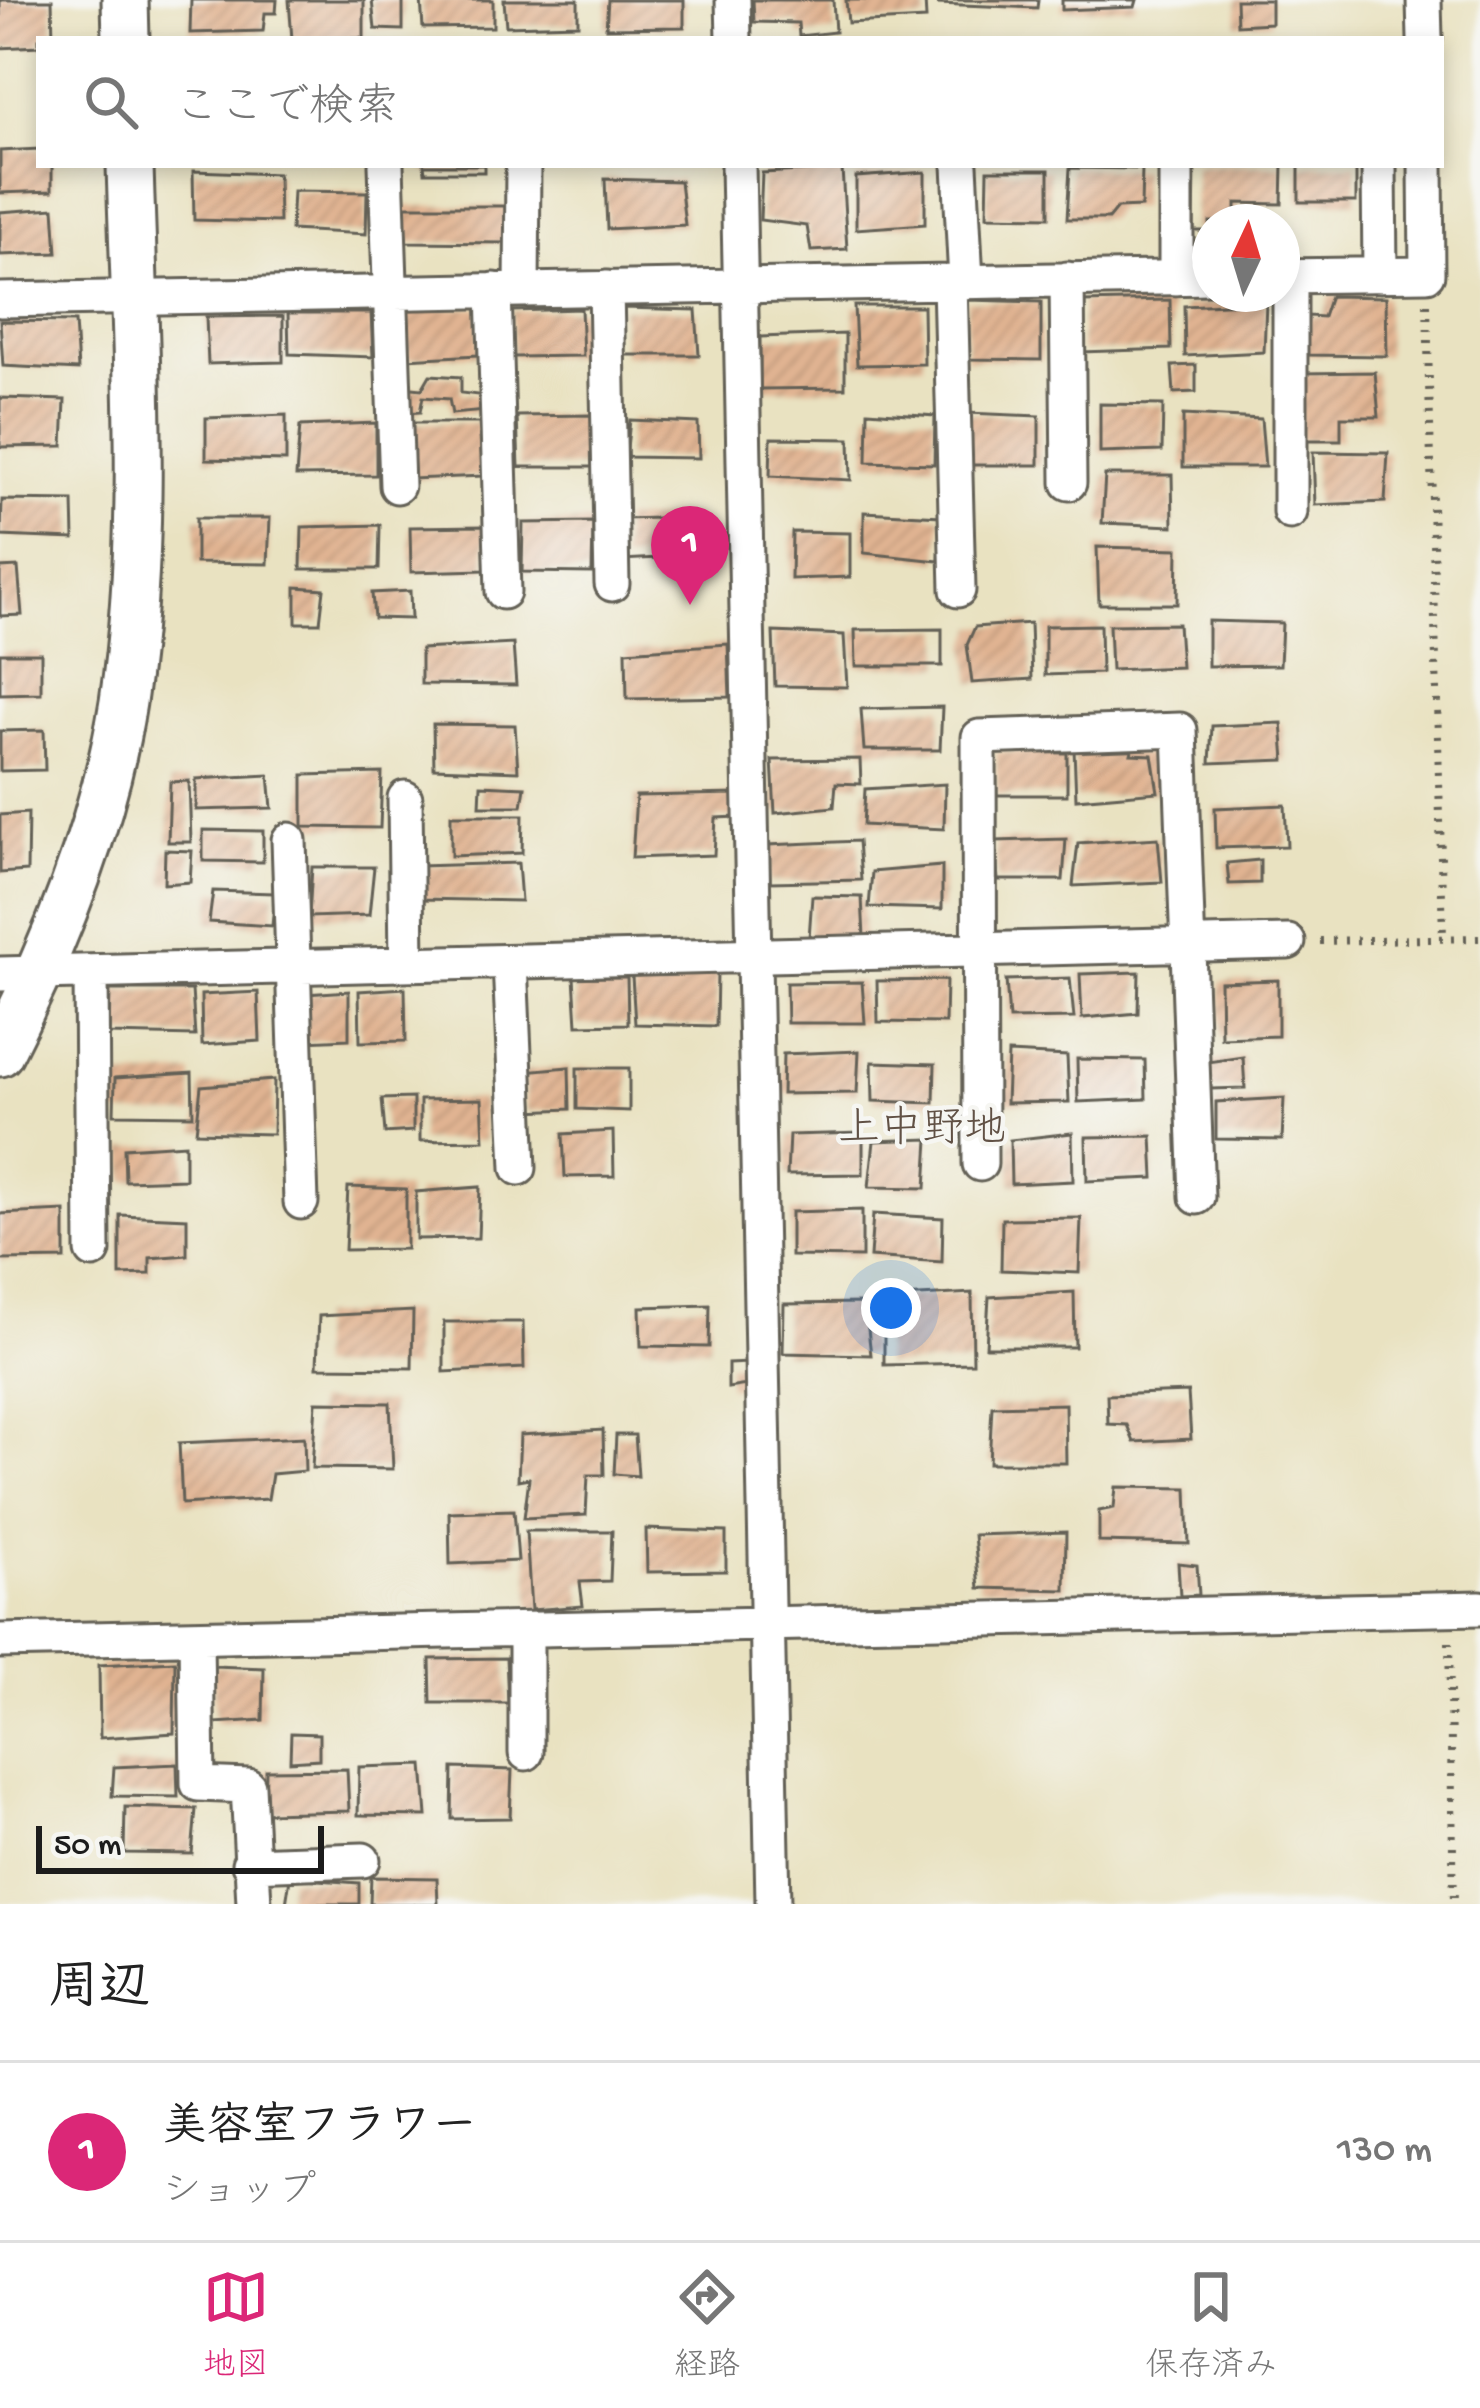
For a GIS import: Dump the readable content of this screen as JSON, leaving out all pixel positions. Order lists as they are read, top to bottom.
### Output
{
  "districts": ["上中野地"],
  "scale_bar": "50 m",
  "north": "top",
  "page": {
    "search": "ここで検索",
    "pins": "1",
    "scale": "50 m",
    "heading": "周辺",
    "list": [
      {
        "mark": "1",
        "name": "美容室フラワー",
        "note": "ショップ",
        "value": "130 m"
      }
    ],
    "nav": ["地図", "経路", "保存済み"]
  }
}
